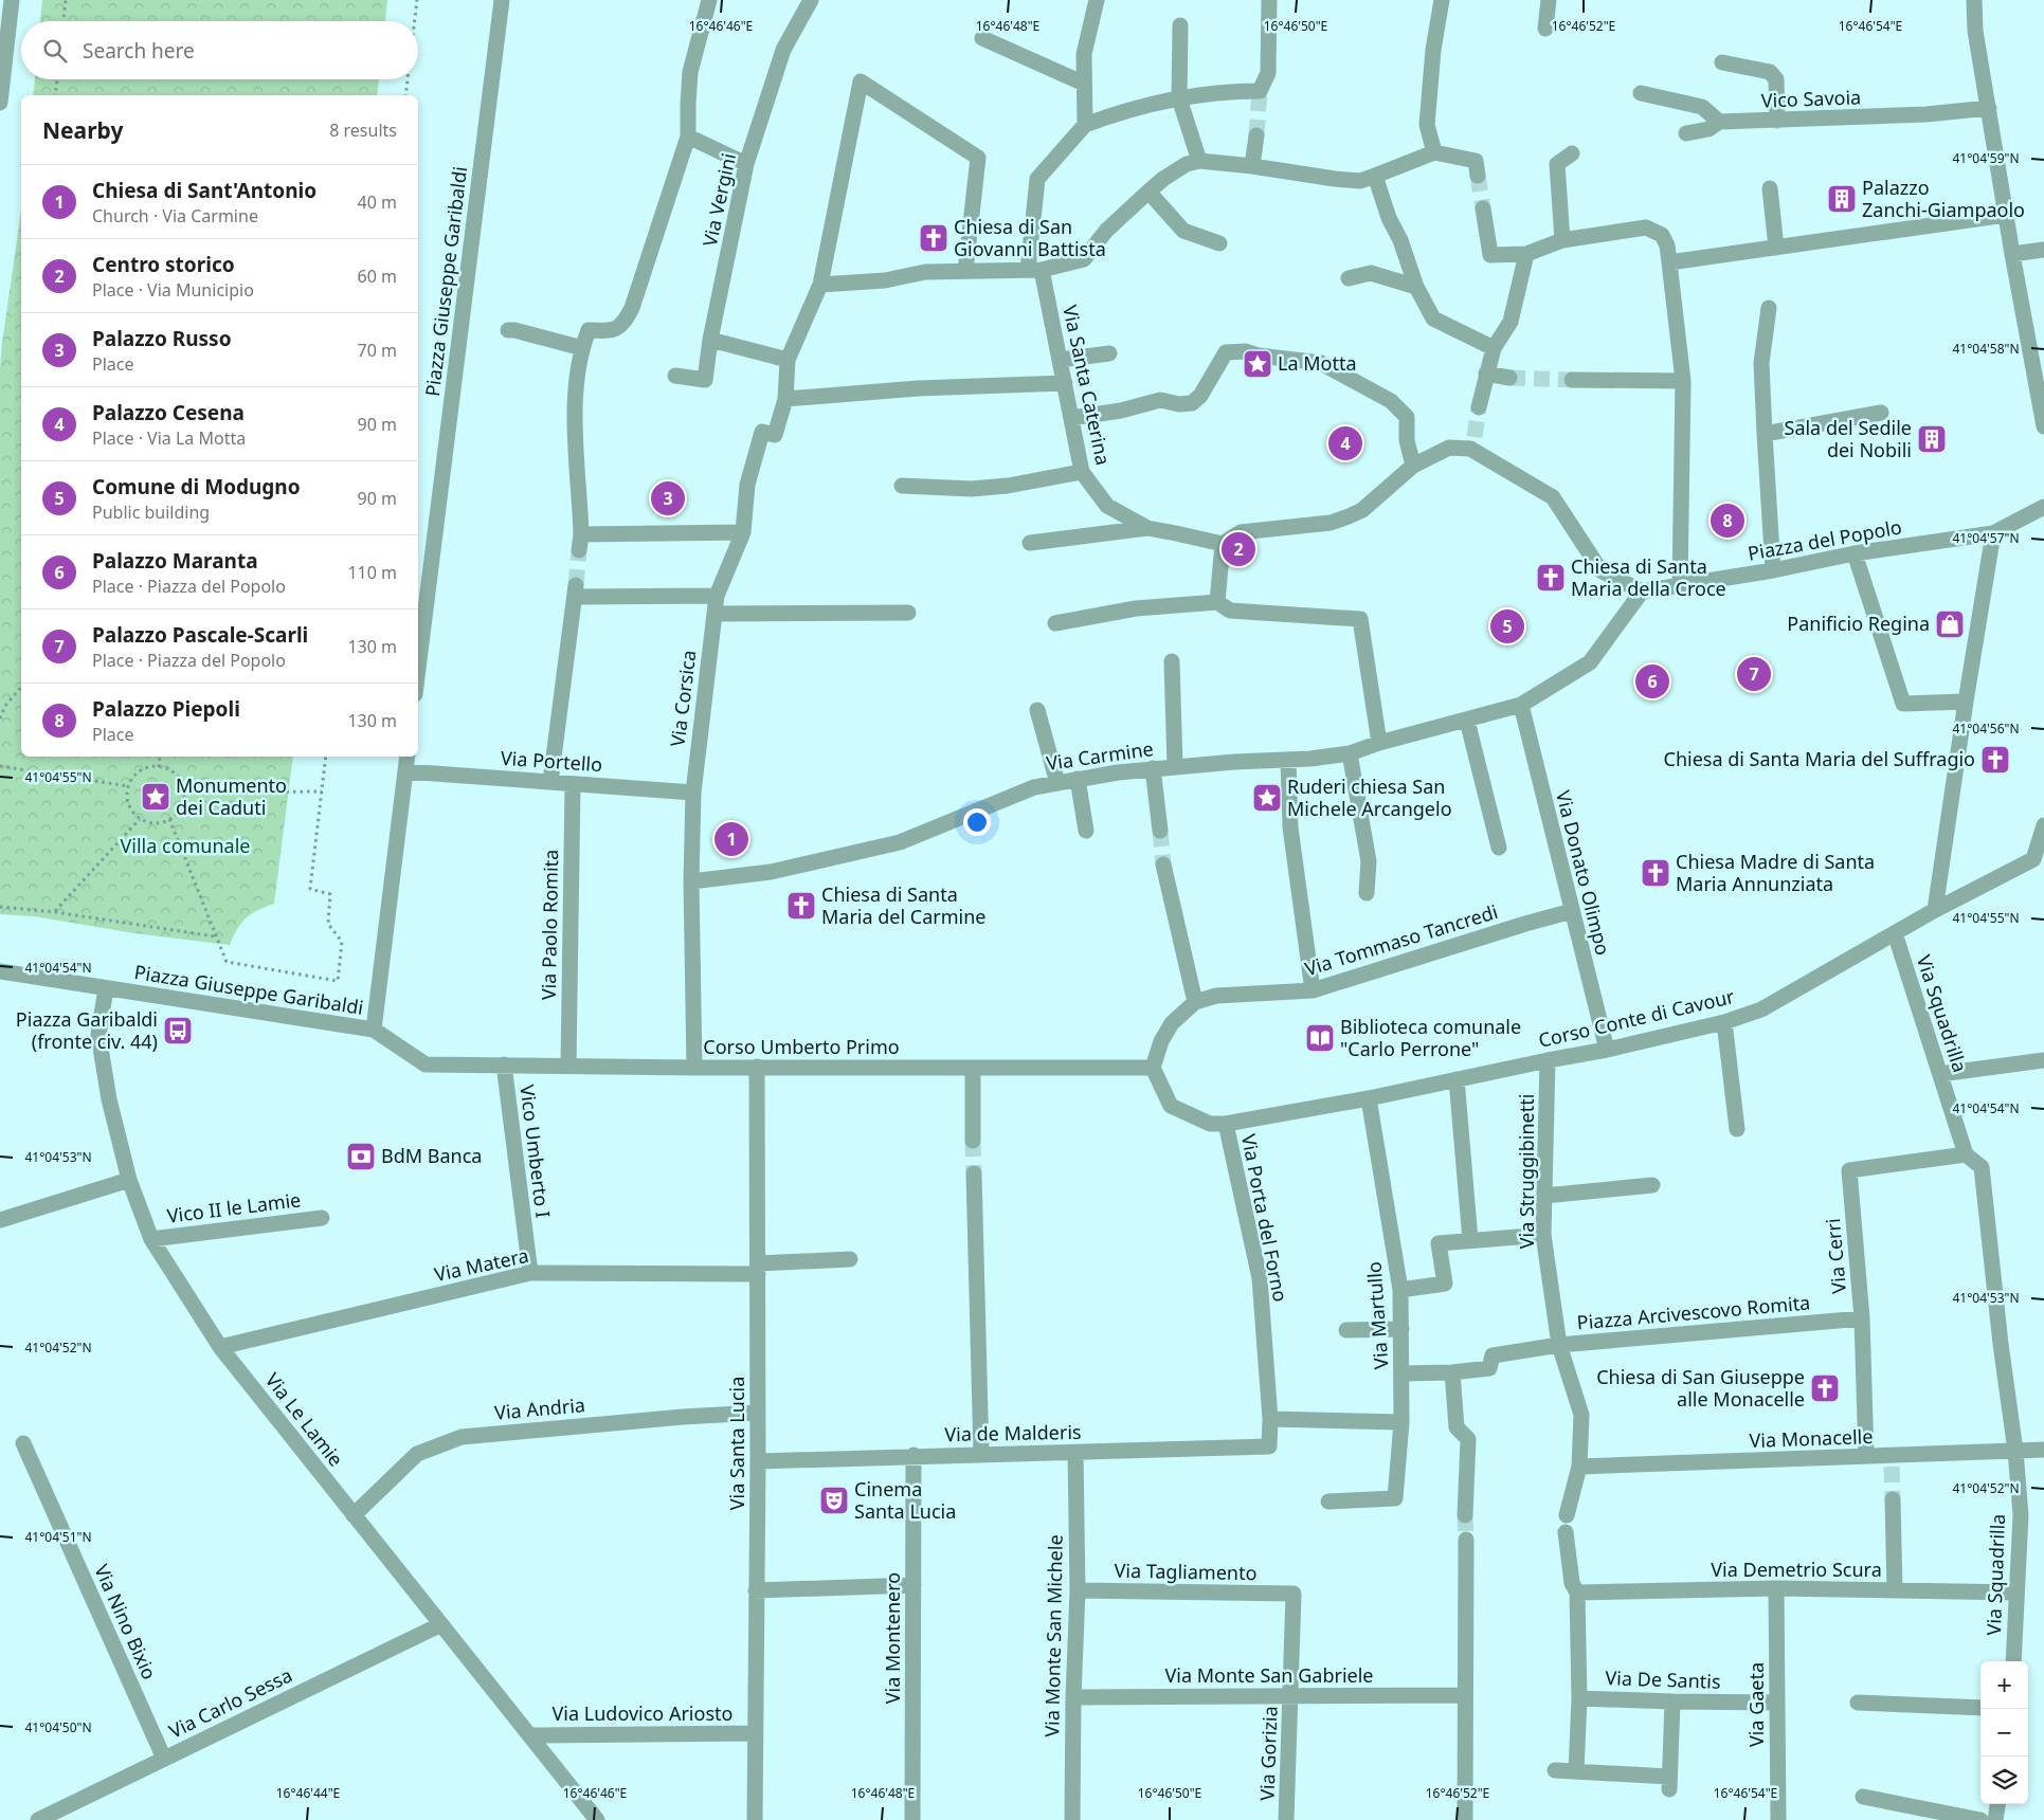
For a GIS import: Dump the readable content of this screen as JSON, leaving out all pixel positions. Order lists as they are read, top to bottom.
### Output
{
  "streets": {
    "street": [
      "Vico Savoia",
      "Via Vergini",
      "Piazza Giuseppe Garibaldi",
      "Via Santa Caterina",
      "Piazza del Popolo",
      "Via Corsica",
      "Via Carmine",
      "Via Portello",
      "Via Donato Olimpo",
      "Via Paolo Romita",
      "Via Tommaso Tancredi",
      "Via Squadrilla",
      "Corso Conte di Cavour",
      "Corso Umberto Primo",
      "Vico Umberto I",
      "Via Struggibinetti",
      "Vico II le Lamie",
      "Via Porta del Forno",
      "Via Cerri",
      "Via Matera",
      "Piazza Arcivescovo Romita",
      "Via Martullo",
      "Via Andria",
      "Via Le Lamie",
      "Via de Malderis",
      "Via Monacelle",
      "Via Santa Lucia",
      "Via Demetrio Scura",
      "Via Tagliamento",
      "Via Nino Bixio",
      "Via Monte San Michele",
      "Via Montenero",
      "Via Monte San Gabriele",
      "Via De Santis",
      "Via Carlo Sessa",
      "Via Gaeta",
      "Via Ludovico Ariosto",
      "Via Gorizia"
    ]
  },
  "crossings": [
    ["Piazza Giuseppe Garibaldi", "Via Portello"],
    ["Piazza Giuseppe Garibaldi", "Corso Umberto Primo"],
    ["Piazza Giuseppe Garibaldi", "Via Le Lamie"],
    ["Via Corsica", "Via Carmine"],
    ["Via Corsica", "Via Portello"],
    ["Via Corsica", "Corso Umberto Primo"],
    ["Via Carmine", "Via Donato Olimpo"],
    ["Via Portello", "Via Paolo Romita"],
    ["Via Donato Olimpo", "Via Tommaso Tancredi"],
    ["Via Donato Olimpo", "Corso Conte di Cavour"],
    ["Via Paolo Romita", "Corso Umberto Primo"],
    ["Via Tommaso Tancredi", "Corso Umberto Primo"],
    ["Via Squadrilla", "Corso Conte di Cavour"],
    ["Via Squadrilla", "Via Cerri"],
    ["Via Squadrilla", "Via Monacelle"],
    ["Via Squadrilla", "Via Demetrio Scura"],
    ["Corso Conte di Cavour", "Via Struggibinetti"],
    ["Corso Conte di Cavour", "Via Porta del Forno"],
    ["Corso Conte di Cavour", "Via Martullo"],
    ["Corso Umberto Primo", "Vico Umberto I"],
    ["Corso Umberto Primo", "Via Santa Lucia"],
    ["Vico Umberto I", "Via Matera"],
    ["Via Struggibinetti", "Piazza Arcivescovo Romita"],
    ["Vico II le Lamie", "Via Le Lamie"],
    ["Via Porta del Forno", "Via de Malderis"],
    ["Via Cerri", "Piazza Arcivescovo Romita"],
    ["Via Cerri", "Via Monacelle"],
    ["Via Matera", "Via Le Lamie"],
    ["Via Matera", "Via Santa Lucia"],
    ["Piazza Arcivescovo Romita", "Via Monacelle"],
    ["Via Andria", "Via Le Lamie"],
    ["Via Andria", "Via Santa Lucia"],
    ["Via Le Lamie", "Via Carlo Sessa"],
    ["Via Le Lamie", "Via Ludovico Ariosto"],
    ["Via de Malderis", "Via Santa Lucia"],
    ["Via de Malderis", "Via Monte San Michele"],
    ["Via de Malderis", "Via Montenero"],
    ["Via Santa Lucia", "Via Ludovico Ariosto"],
    ["Via Demetrio Scura", "Via Gaeta"],
    ["Via Tagliamento", "Via Monte San Michele"],
    ["Via Tagliamento", "Via Gorizia"],
    ["Via Nino Bixio", "Via Carlo Sessa"],
    ["Via Monte San Michele", "Via Monte San Gabriele"],
    ["Via Monte San Gabriele", "Via Gorizia"],
    ["Via De Santis", "Via Gaeta"]
  ],
  "parks": ["Villa comunale"],
  "places": {
    "building": ["Palazzo Zanchi-Giampaolo", "Sala del Sedile dei Nobili"],
    "church": [
      "Chiesa di San Giovanni Battista",
      "Chiesa di Santa Maria della Croce",
      "Chiesa di Santa Maria del Suffragio",
      "Chiesa Madre di Santa Maria Annunziata",
      "Chiesa di Santa Maria del Carmine",
      "Chiesa di San Giuseppe alle Monacelle"
    ],
    "place": ["La Motta", "Monumento dei Caduti", "Ruderi chiesa San Michele Arcangelo"],
    "shop": ["Panificio Regina"],
    "bus stop": ["Piazza Garibaldi (fronte civ. 44)"],
    "library": ["Biblioteca comunale \"Carlo Perrone\""],
    "bank": ["BdM Banca"],
    "theatre": ["Cinema Santa Lucia"]
  },
  "page": {
    "search": "Search here",
    "heading": ["Nearby", "8 results"],
    "list": [
      {
        "mark": "1",
        "name": "Chiesa di Sant'Antonio",
        "note": "Church · Via Carmine",
        "value": "40 m"
      },
      {
        "mark": "2",
        "name": "Centro storico",
        "note": "Place · Via Municipio",
        "value": "60 m"
      },
      {
        "mark": "3",
        "name": "Palazzo Russo",
        "note": "Place",
        "value": "70 m"
      },
      {
        "mark": "4",
        "name": "Palazzo Cesena",
        "note": "Place · Via La Motta",
        "value": "90 m"
      },
      {
        "mark": "5",
        "name": "Comune di Modugno",
        "note": "Public building",
        "value": "90 m"
      },
      {
        "mark": "6",
        "name": "Palazzo Maranta",
        "note": "Place · Piazza del Popolo",
        "value": "110 m"
      },
      {
        "mark": "7",
        "name": "Palazzo Pascale-Scarli",
        "note": "Place · Piazza del Popolo",
        "value": "130 m"
      },
      {
        "mark": "8",
        "name": "Palazzo Piepoli",
        "note": "Place",
        "value": "130 m"
      }
    ],
    "pins": [
      "4",
      "3",
      "8",
      "2",
      "5",
      "7",
      "6",
      "1"
    ],
    "map_buttons": ["+", "−"]
  },
  "coordinates": [
    "16°46'46\"E",
    "16°46'48\"E",
    "16°46'50\"E",
    "16°46'52\"E",
    "16°46'54\"E",
    "41°04'59\"N",
    "41°04'58\"N",
    "41°04'57\"N",
    "41°04'56\"N",
    "41°04'55\"N",
    "41°04'54\"N",
    "41°04'53\"N",
    "41°04'52\"N",
    "41°04'51\"N",
    "41°04'50\"N",
    "16°46'44\"E"
  ]
}
